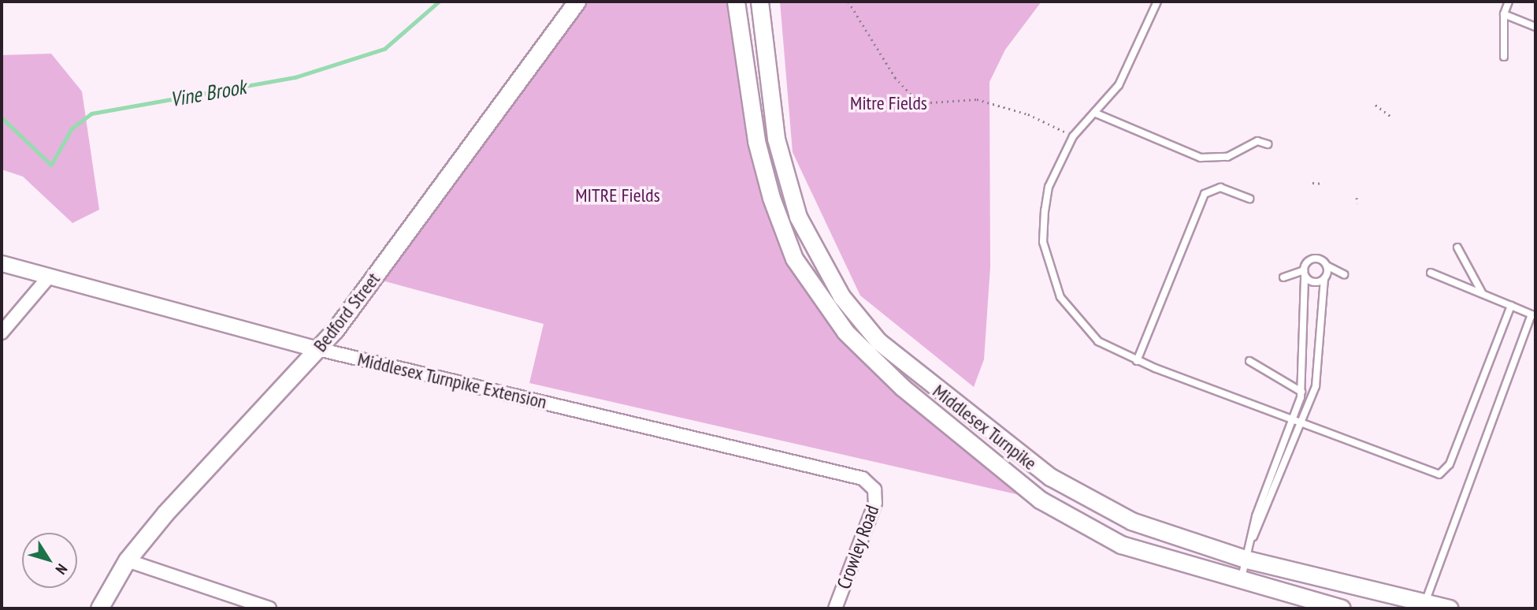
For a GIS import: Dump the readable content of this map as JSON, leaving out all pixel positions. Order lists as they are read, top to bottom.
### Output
{
  "streets": {
    "main road": ["Bedford Street", "Middlesex Turnpike"],
    "street": ["Middlesex Turnpike Extension", "Crowley Road"]
  },
  "crossings": [
    ["Bedford Street", "Middlesex Turnpike Extension"],
    ["Middlesex Turnpike Extension", "Crowley Road"]
  ],
  "water": ["Vine Brook"],
  "parks": ["Mitre Fields", "MITRE Fields"],
  "north": "bottom right"
}
